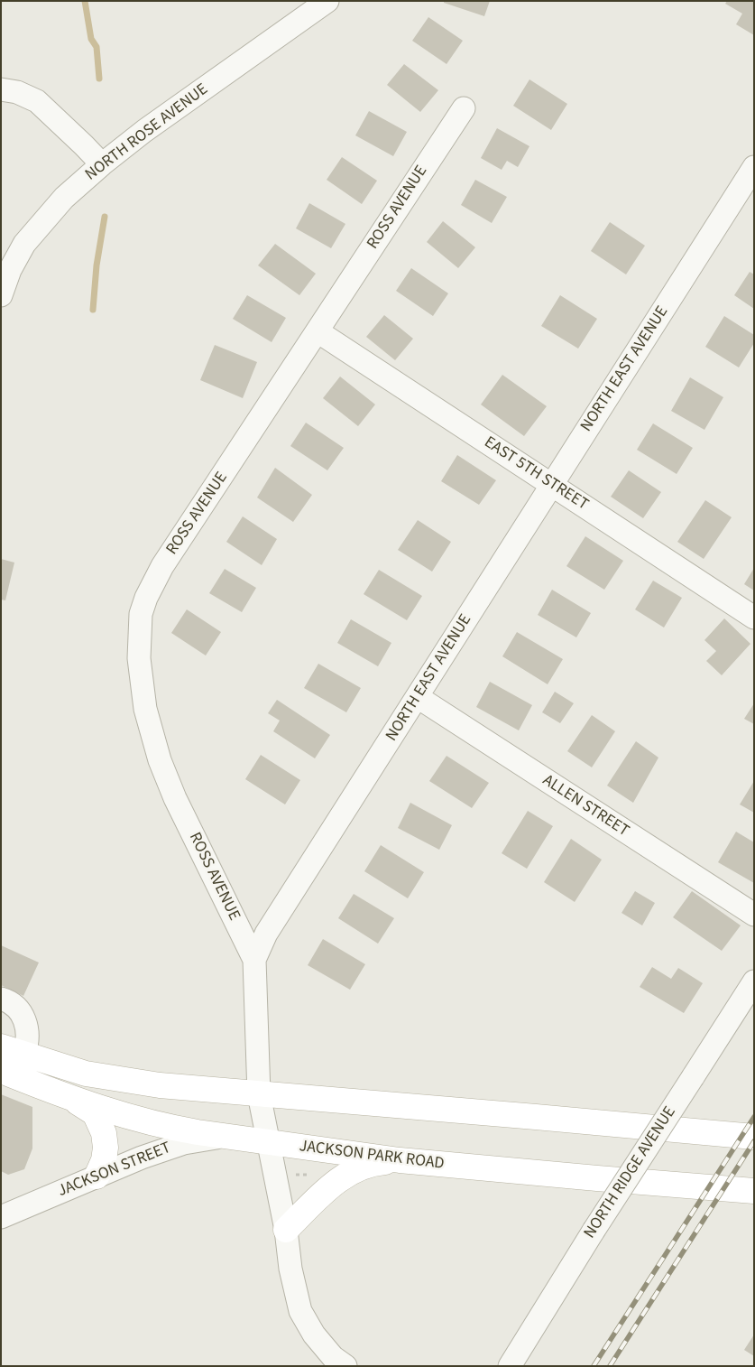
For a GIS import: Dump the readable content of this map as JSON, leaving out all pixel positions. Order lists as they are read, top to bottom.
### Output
{
  "streets": {
    "main road": ["JACKSON PARK ROAD"],
    "street": [
      "NORTH ROSE AVENUE",
      "ROSS AVENUE",
      "NORTH EAST AVENUE",
      "EAST 5TH STREET",
      "ALLEN STREET",
      "JACKSON STREET",
      "NORTH RIDGE AVENUE"
    ]
  },
  "crossings": [
    ["ROSS AVENUE", "NORTH EAST AVENUE"],
    ["ROSS AVENUE", "EAST 5TH STREET"],
    ["NORTH EAST AVENUE", "EAST 5TH STREET"],
    ["NORTH EAST AVENUE", "ALLEN STREET"],
    ["NORTH EAST AVENUE", "JACKSON PARK ROAD"],
    ["JACKSON PARK ROAD", "JACKSON STREET"]
  ]
}
